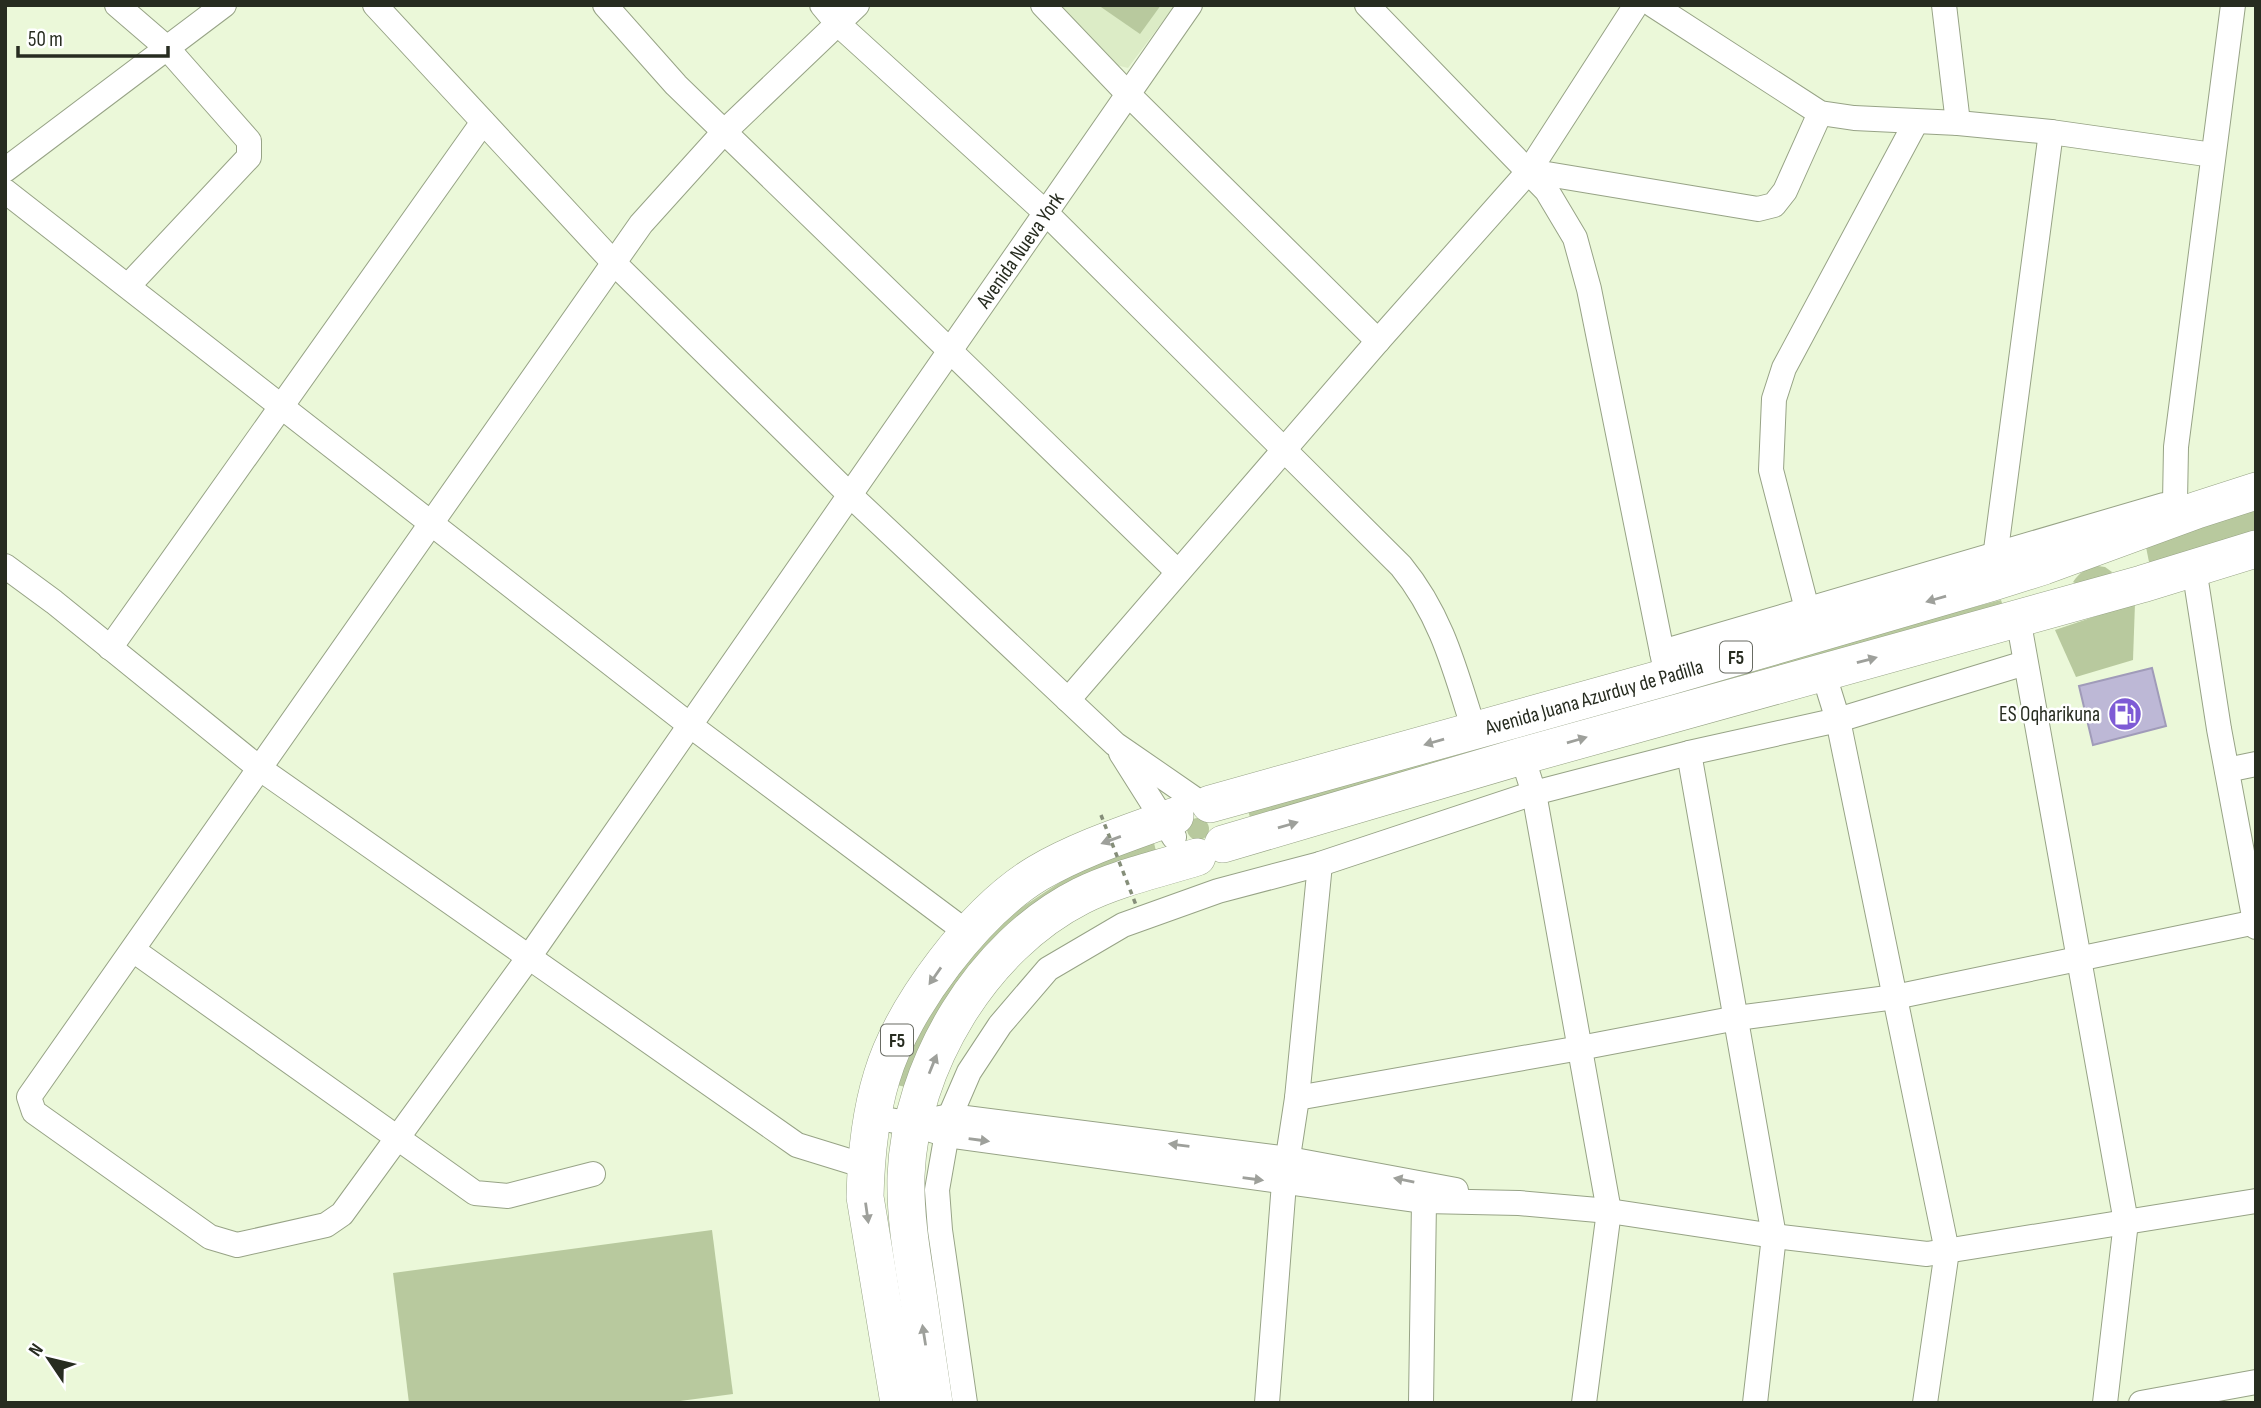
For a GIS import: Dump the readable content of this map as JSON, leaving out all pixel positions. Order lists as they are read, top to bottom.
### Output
{
  "streets": {
    "highway": ["F5", "Avenida Juana Azurduy de Padilla"],
    "street": ["Avenida Nueva York"]
  },
  "places": {
    "fuel station": ["ES Oqharikuna"]
  },
  "scale_bar": "50 m",
  "north": "top left"
}
